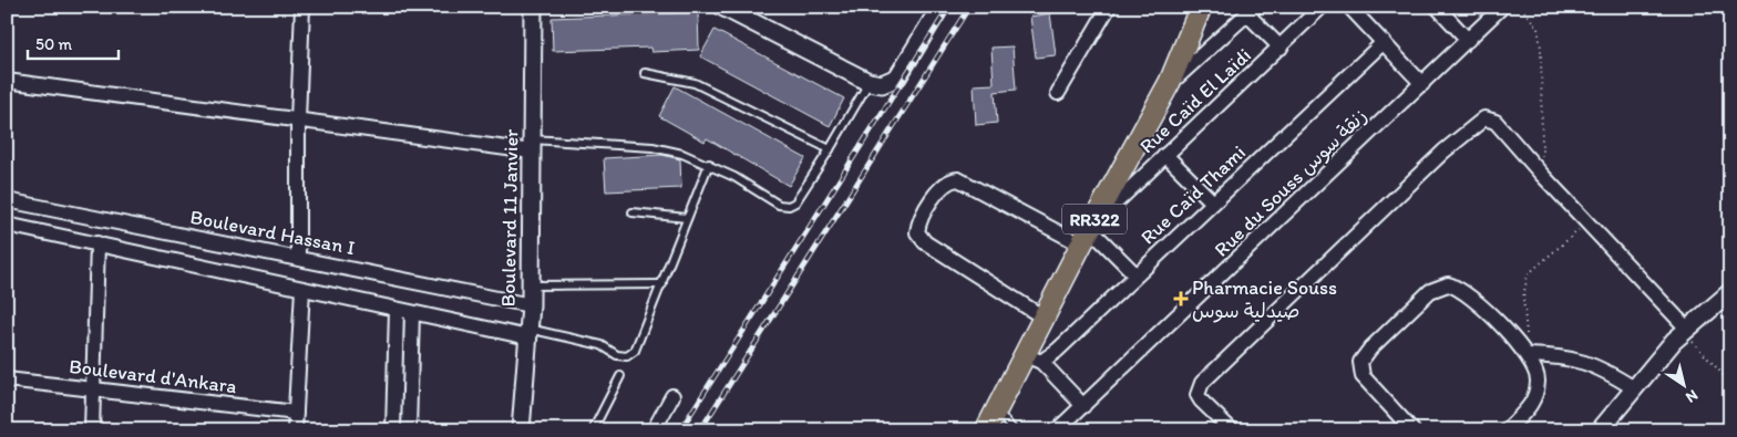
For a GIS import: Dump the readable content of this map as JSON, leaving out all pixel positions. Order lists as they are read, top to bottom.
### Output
{
  "streets": {
    "main road": ["RR322"],
    "street": [
      "Rue Caïd El Laïdi",
      "Rue du Souss زنقة سوس",
      "Rue Caïd Thami",
      "Boulevard 11 Janvier",
      "Boulevard Hassan I",
      "Boulevard d'Ankara"
    ]
  },
  "crossings": [
    ["Rue Caïd El Laïdi", "RR322"],
    ["Rue Caïd Thami", "RR322"],
    ["Boulevard 11 Janvier", "Boulevard Hassan I"]
  ],
  "places": {
    "health": ["Pharmacie Souss صيدلية سوس"]
  },
  "scale_bar": "50 m",
  "north": "bottom right"
}
